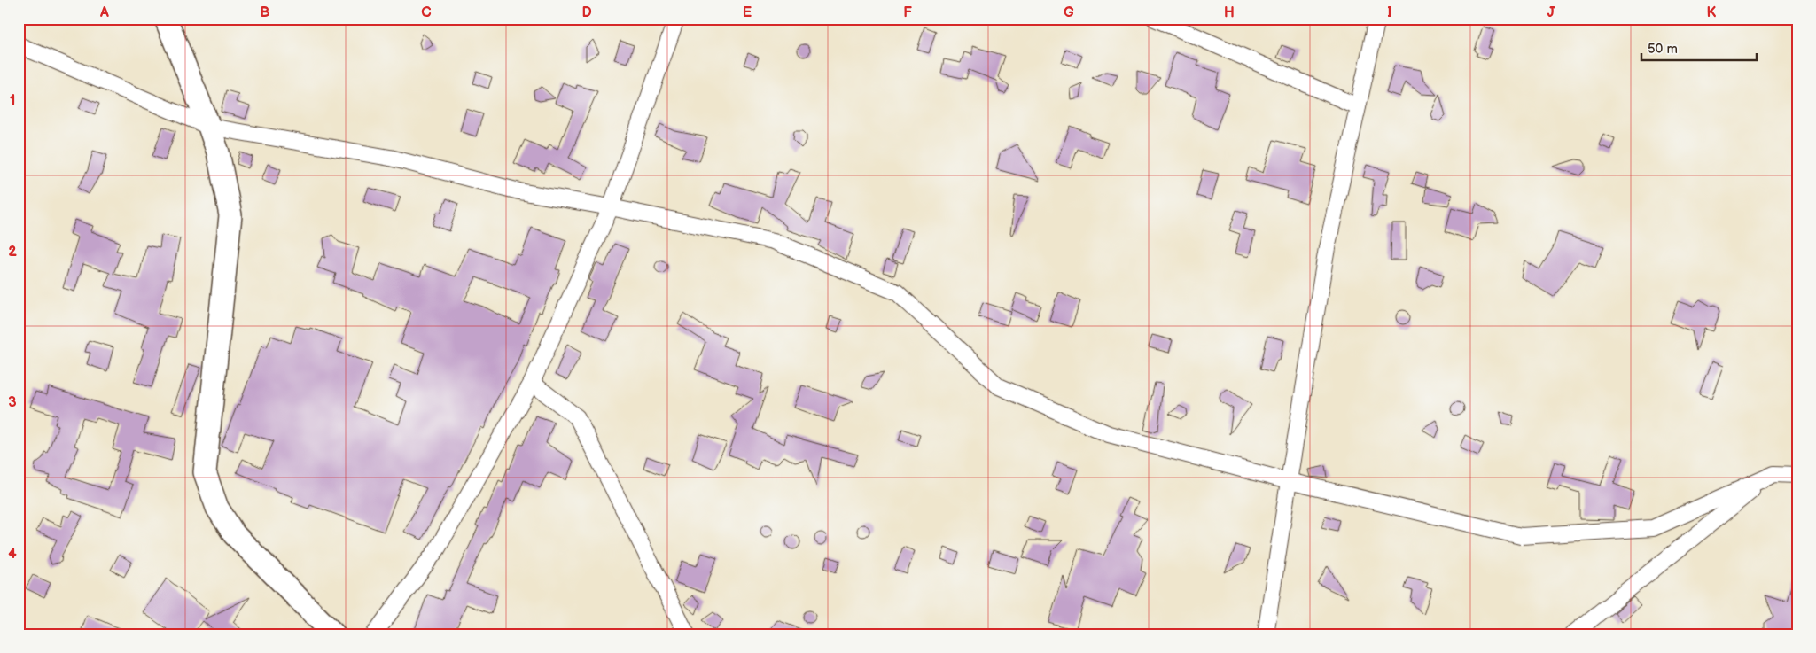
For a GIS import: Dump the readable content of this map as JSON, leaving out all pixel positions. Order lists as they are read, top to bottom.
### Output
{
  "scale_bar": "50 m",
  "grid": {
    "columns": [
      "A",
      "B",
      "C",
      "D",
      "E",
      "F",
      "G",
      "H",
      "I",
      "J",
      "K"
    ],
    "rows": [
      "1",
      "2",
      "3",
      "4"
    ]
  }
}
